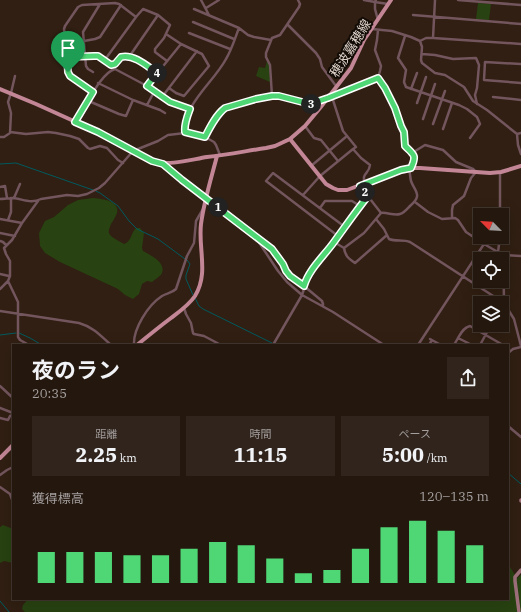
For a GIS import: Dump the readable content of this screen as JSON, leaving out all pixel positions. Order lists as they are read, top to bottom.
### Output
{
  "streets": {
    "main road": ["穂波嘉穂線"]
  },
  "north": "top left",
  "page": {
    "pins": [
      "4",
      "3",
      "2",
      "1"
    ],
    "heading": ["夜のラン", "20:35"],
    "stats": [
      ["距離", "2.25 km"],
      ["時間", "11:15"],
      ["ペース", "5:00 /km"]
    ],
    "chart": ["獲得標高", "120–135 m"]
  }
}
